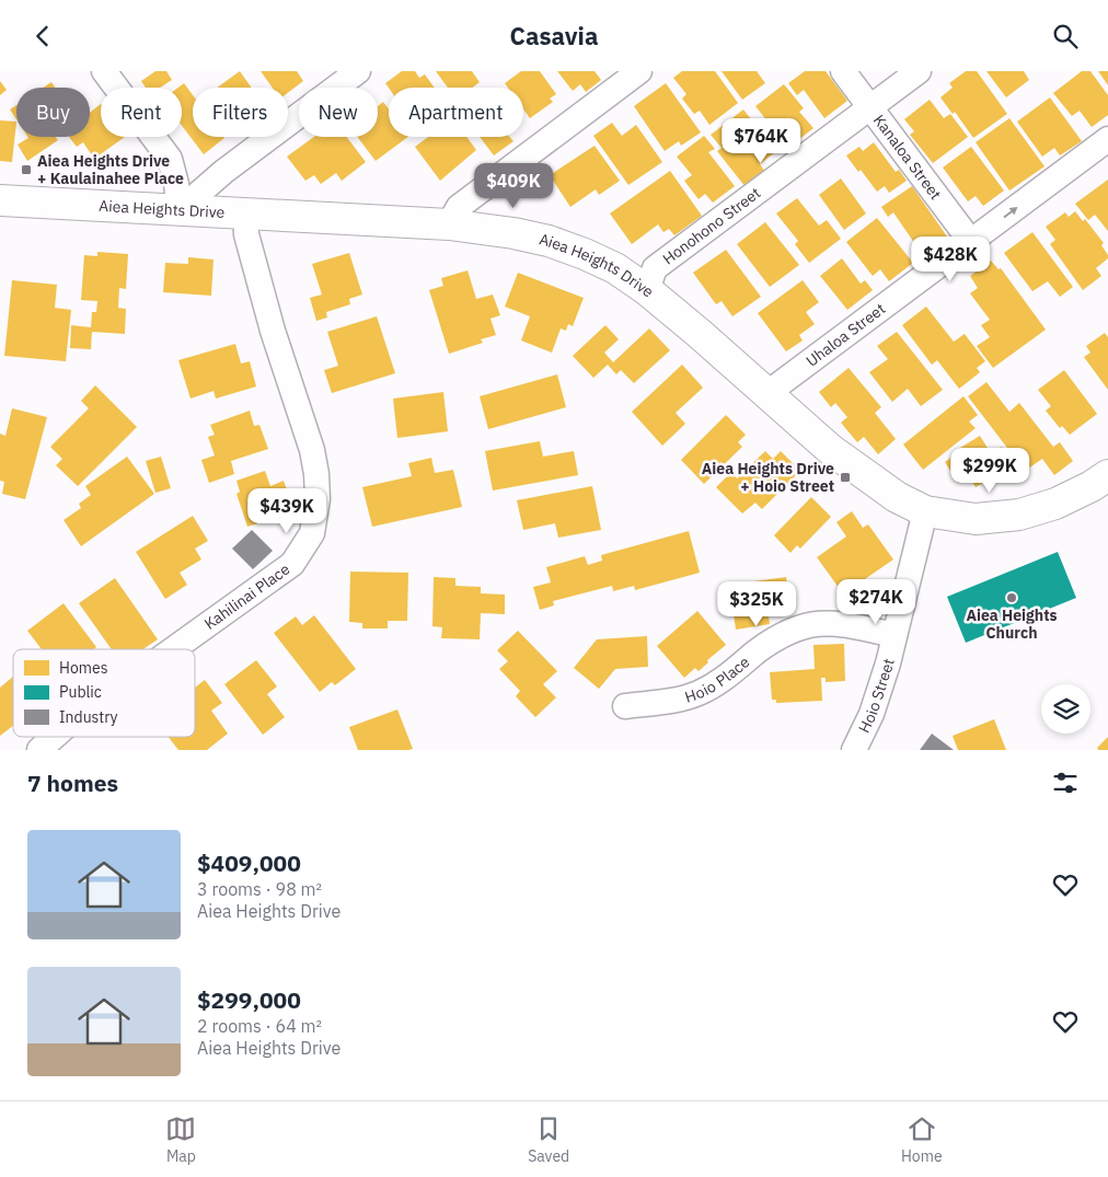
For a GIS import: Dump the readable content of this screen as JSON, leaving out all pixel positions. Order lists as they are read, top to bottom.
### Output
{
  "streets": {
    "street": [
      "Kanaloa Street",
      "Aiea Heights Drive",
      "Honohono Street",
      "Uhaloa Street",
      "Kahilinai Place",
      "Hoio Place",
      "Hoio Street"
    ]
  },
  "crossings": [
    ["Kanaloa Street", "Honohono Street"],
    ["Kanaloa Street", "Uhaloa Street"],
    ["Aiea Heights Drive", "Honohono Street"],
    ["Aiea Heights Drive", "Uhaloa Street"],
    ["Aiea Heights Drive", "Kahilinai Place"],
    ["Aiea Heights Drive", "Hoio Street"],
    ["Hoio Place", "Hoio Street"]
  ],
  "one_way": ["Uhaloa Street"],
  "places": {
    "transit": ["Aiea Heights Drive + Kaulainahee Place", "Aiea Heights Drive + Hoio Street"],
    "other": ["Aiea Heights Church"]
  },
  "legend": ["Homes", "Public", "Industry"],
  "page": {
    "header": "Casavia",
    "chip": [
      "Buy",
      "Rent",
      "Filters",
      "New",
      "Apartment"
    ],
    "price": [
      "$764K",
      "$409K",
      "$428K",
      "$299K",
      "$439K",
      "$274K",
      "$325K"
    ],
    "heading": "7 homes",
    "list": [
      {
        "name": "$409,000",
        "note": "3 rooms · 98 m² · Aiea Heights Drive"
      },
      {
        "name": "$299,000",
        "note": "2 rooms · 64 m² · Aiea Heights Drive"
      }
    ],
    "tabs": ["Map", "Saved", "Home"]
  }
}
